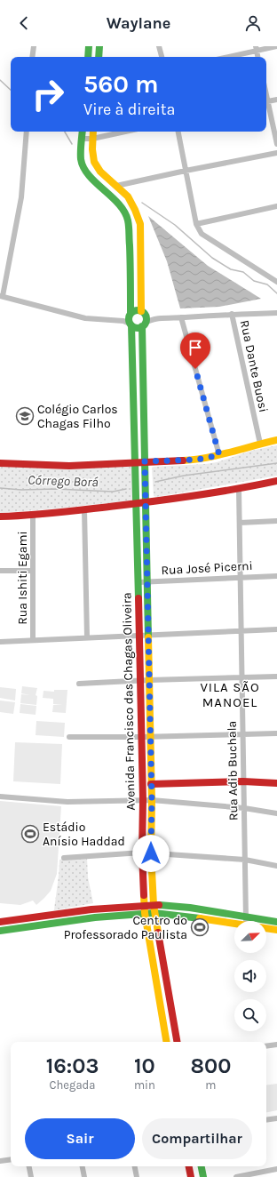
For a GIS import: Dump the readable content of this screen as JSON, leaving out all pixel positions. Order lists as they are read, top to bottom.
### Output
{
  "streets": {
    "main road": ["Avenida Francisco das Chagas Oliveira"],
    "street": [
      "Rua Dante Buosi",
      "Rua José Picerni",
      "Rua Ishiti Egami",
      "Rua Adib Buchala"
    ]
  },
  "crossings": [
    ["Rua José Picerni", "Avenida Francisco das Chagas Oliveira"],
    ["Rua José Picerni", "Rua Adib Buchala"]
  ],
  "districts": ["VILA SÃO MANOEL"],
  "water": ["Córrego Borá"],
  "places": {
    "school or university": ["Colégio Carlos Chagas Filho"],
    "sports": ["Estádio Anísio Haddad", "Centro do Professorado Paulista"]
  },
  "north": "top right",
  "page": {
    "header": "Waylane",
    "turn": ["560 m", "Vire à direita"],
    "eta": [
      "16:03",
      "Chegada",
      "10",
      "min",
      "800",
      "m"
    ],
    "buttons": ["Sair", "Compartilhar"]
  }
}
